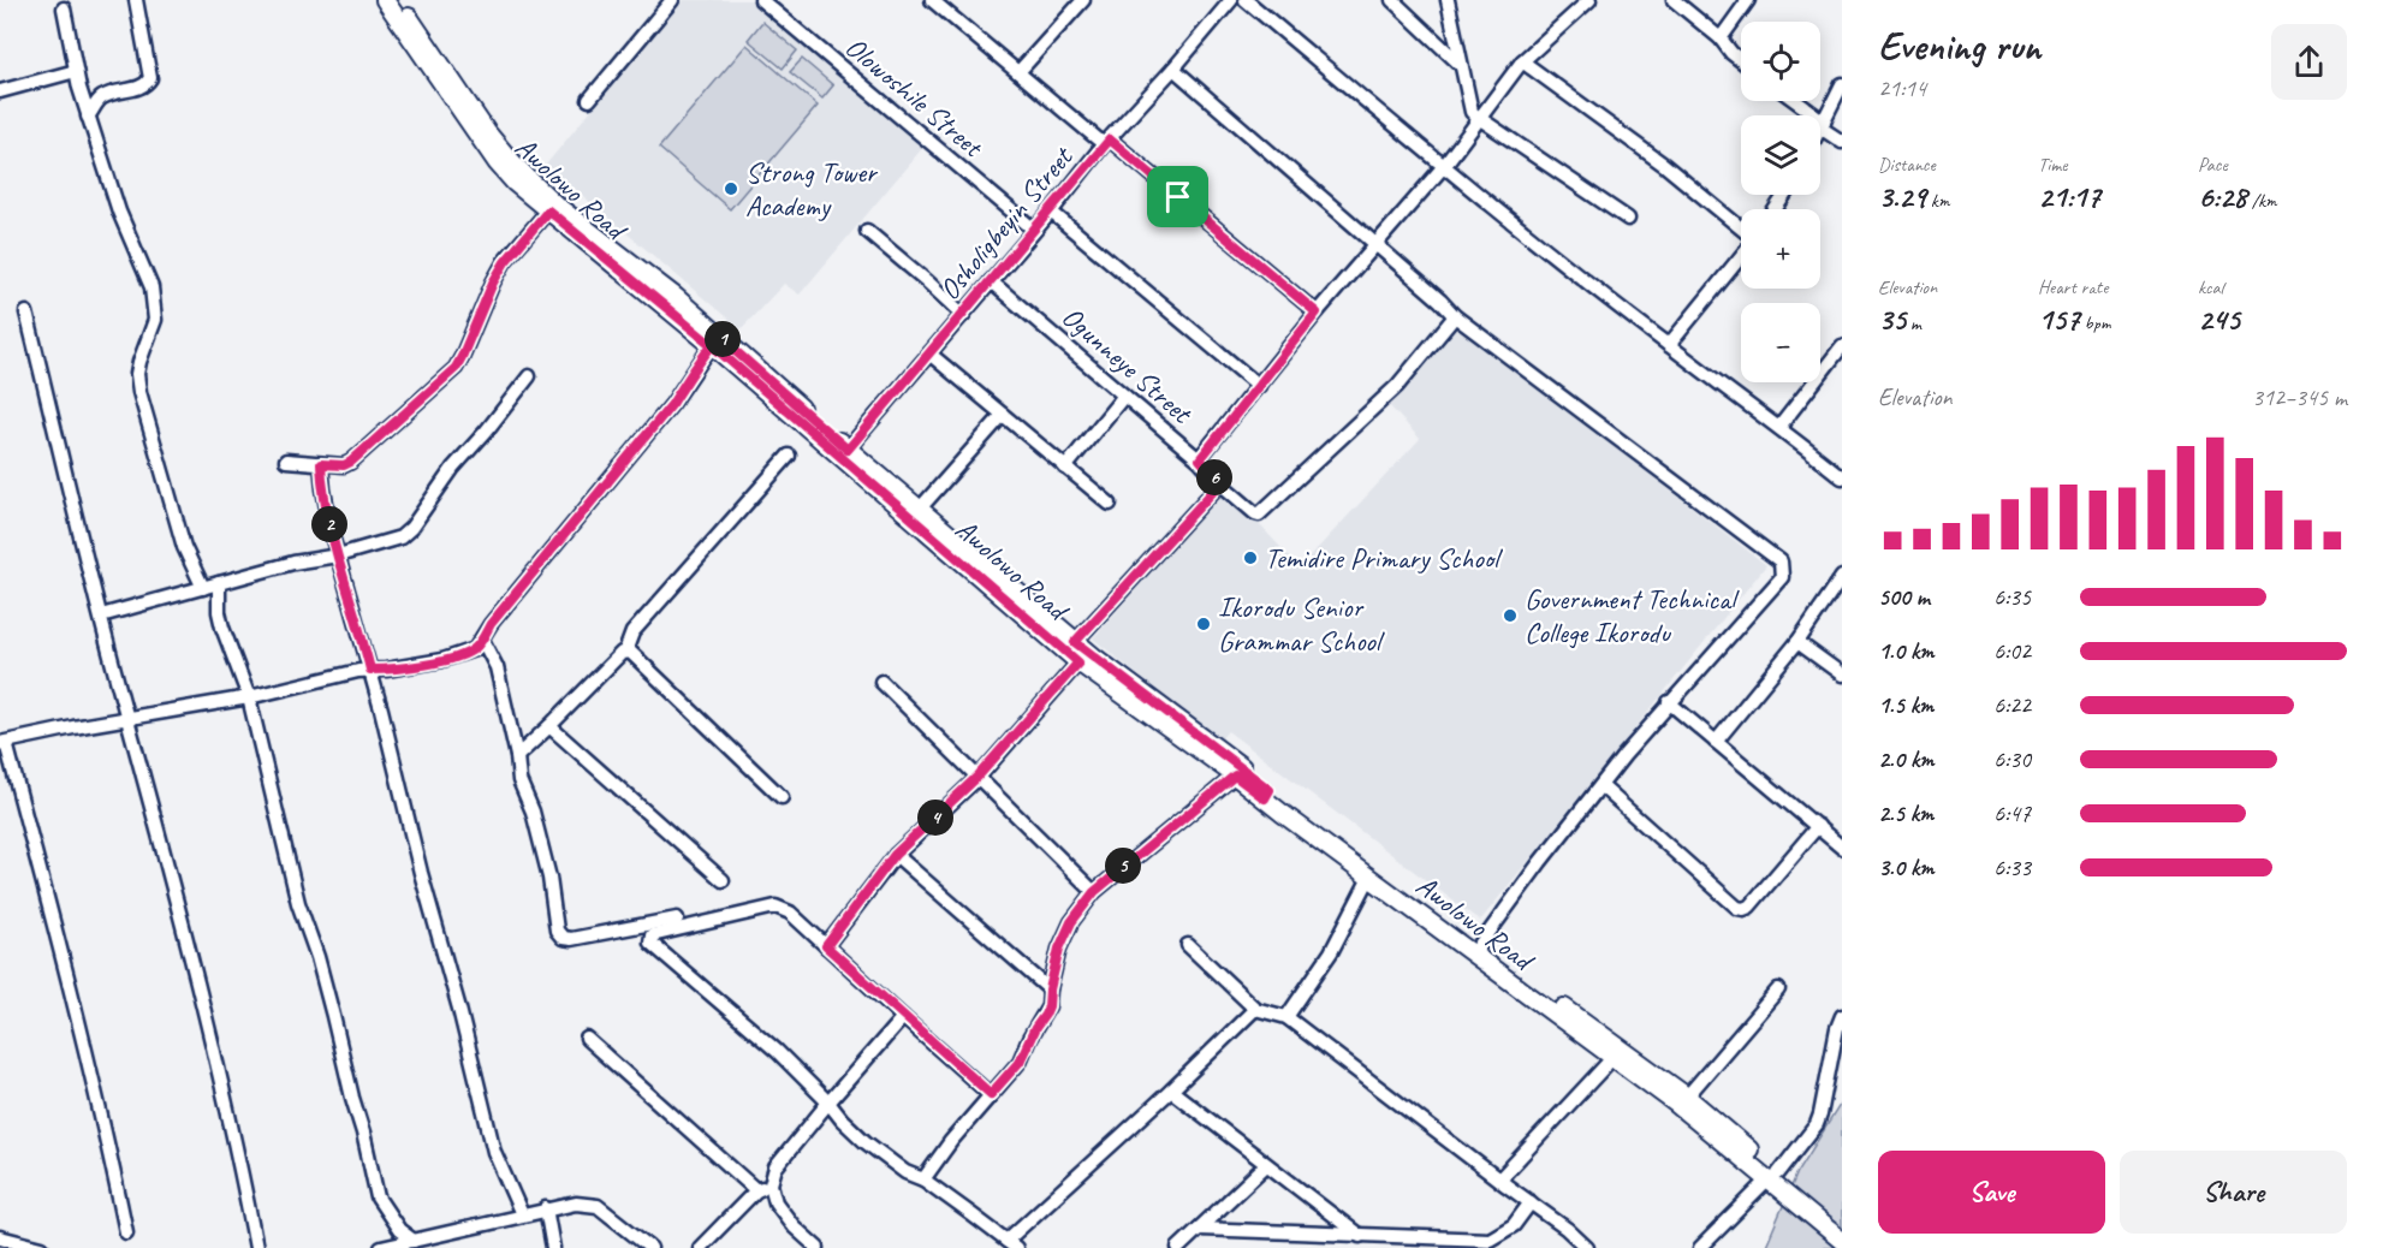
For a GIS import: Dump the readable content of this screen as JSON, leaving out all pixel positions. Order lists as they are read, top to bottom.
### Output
{
  "streets": {
    "main road": ["Awolowo Road"],
    "street": ["Olowoshile Street", "Osholigbeyin Street", "Ogunneye Street"]
  },
  "crossings": [
    ["Olowoshile Street", "Osholigbeyin Street"],
    ["Awolowo Road", "Osholigbeyin Street"],
    ["Osholigbeyin Street", "Ogunneye Street"]
  ],
  "places": [
    "Strong Tower Academy",
    "Temidire Primary School",
    "Government Technical College Ikorodu",
    "Ikorodu Senior Grammar School"
  ],
  "page": {
    "heading": ["Evening run", "21:14"],
    "map_buttons": ["+", "−"],
    "stats": [
      ["Distance", "3.29 km"],
      ["Time", "21:17"],
      ["Pace", "6:28 /km"],
      ["Elevation", "35 m"],
      ["Heart rate", "157 bpm"],
      ["kcal", "245"]
    ],
    "pins": [
      "1",
      "6",
      "2",
      "4",
      "5"
    ],
    "chart": ["Elevation", "312–345 m"],
    "list": [
      {
        "name": "500 m",
        "note": "6:35"
      },
      {
        "name": "1.0 km",
        "note": "6:02"
      },
      {
        "name": "1.5 km",
        "note": "6:22"
      },
      {
        "name": "2.0 km",
        "note": "6:30"
      },
      {
        "name": "2.5 km",
        "note": "6:47"
      },
      {
        "name": "3.0 km",
        "note": "6:33"
      }
    ],
    "buttons": ["Save", "Share"]
  }
}
